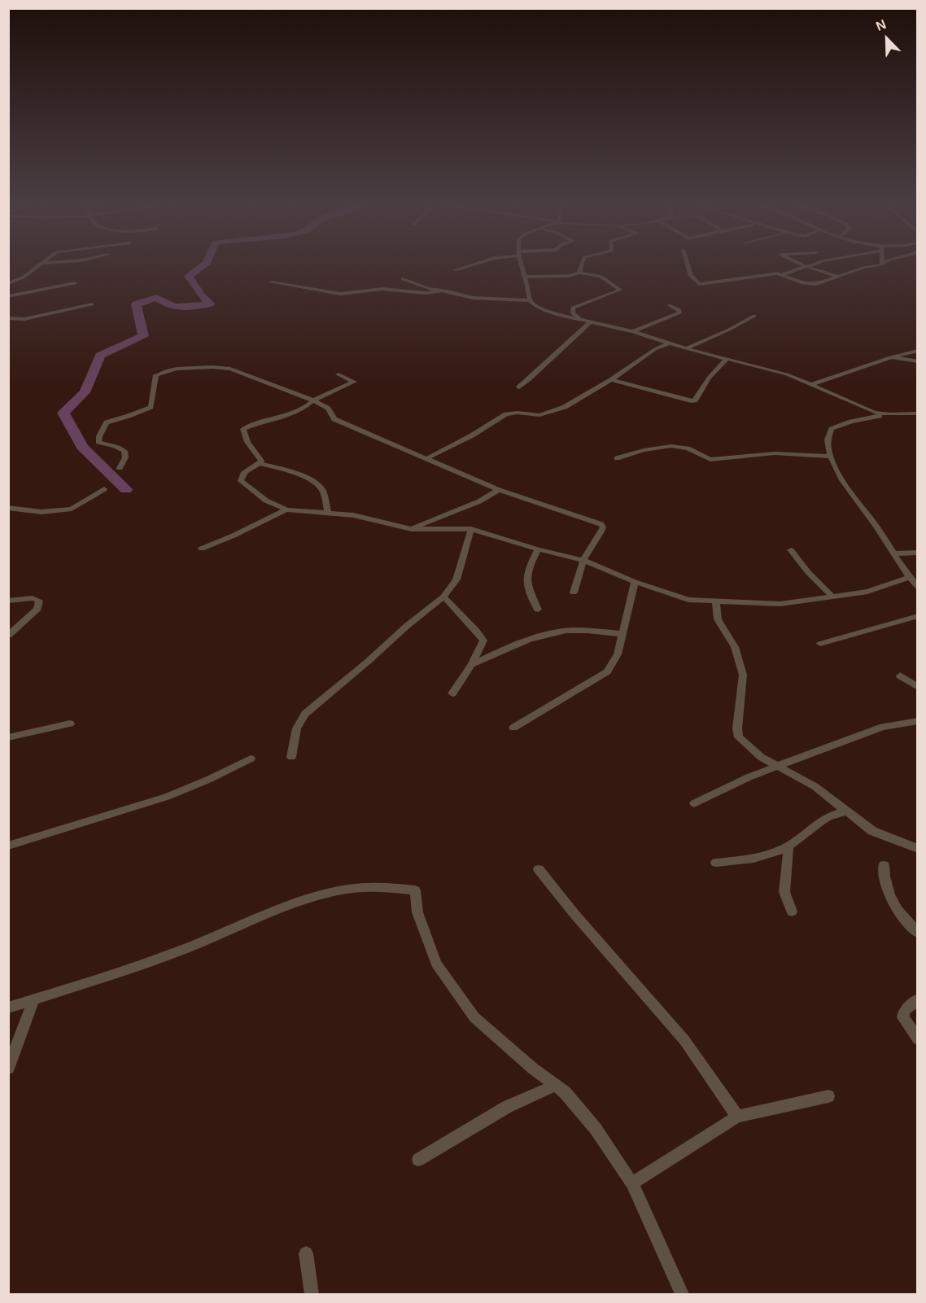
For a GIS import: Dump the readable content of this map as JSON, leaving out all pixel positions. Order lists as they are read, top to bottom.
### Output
{
  "north": "top left"
}
